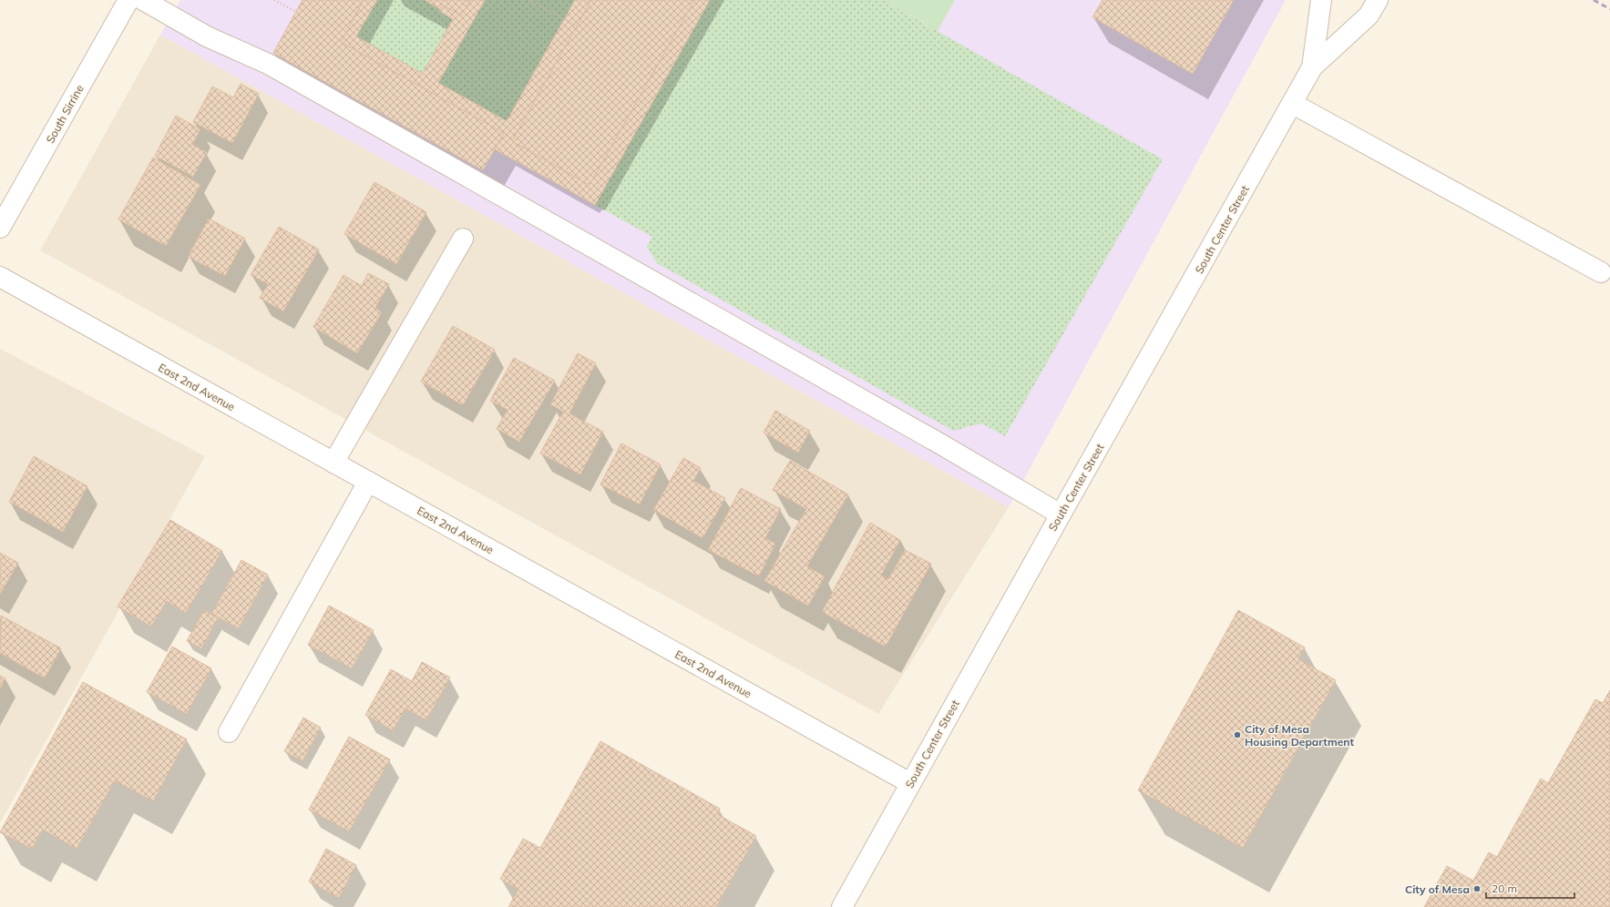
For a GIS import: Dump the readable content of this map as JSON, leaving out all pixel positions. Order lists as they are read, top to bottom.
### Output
{
  "streets": {
    "street": ["South Sirrine", "South Center Street", "East 2nd Avenue"]
  },
  "crossings": [
    ["South Center Street", "East 2nd Avenue"]
  ],
  "places": ["City of Mesa Housing Department", "City of Mesa"],
  "scale_bar": "20 m"
}
